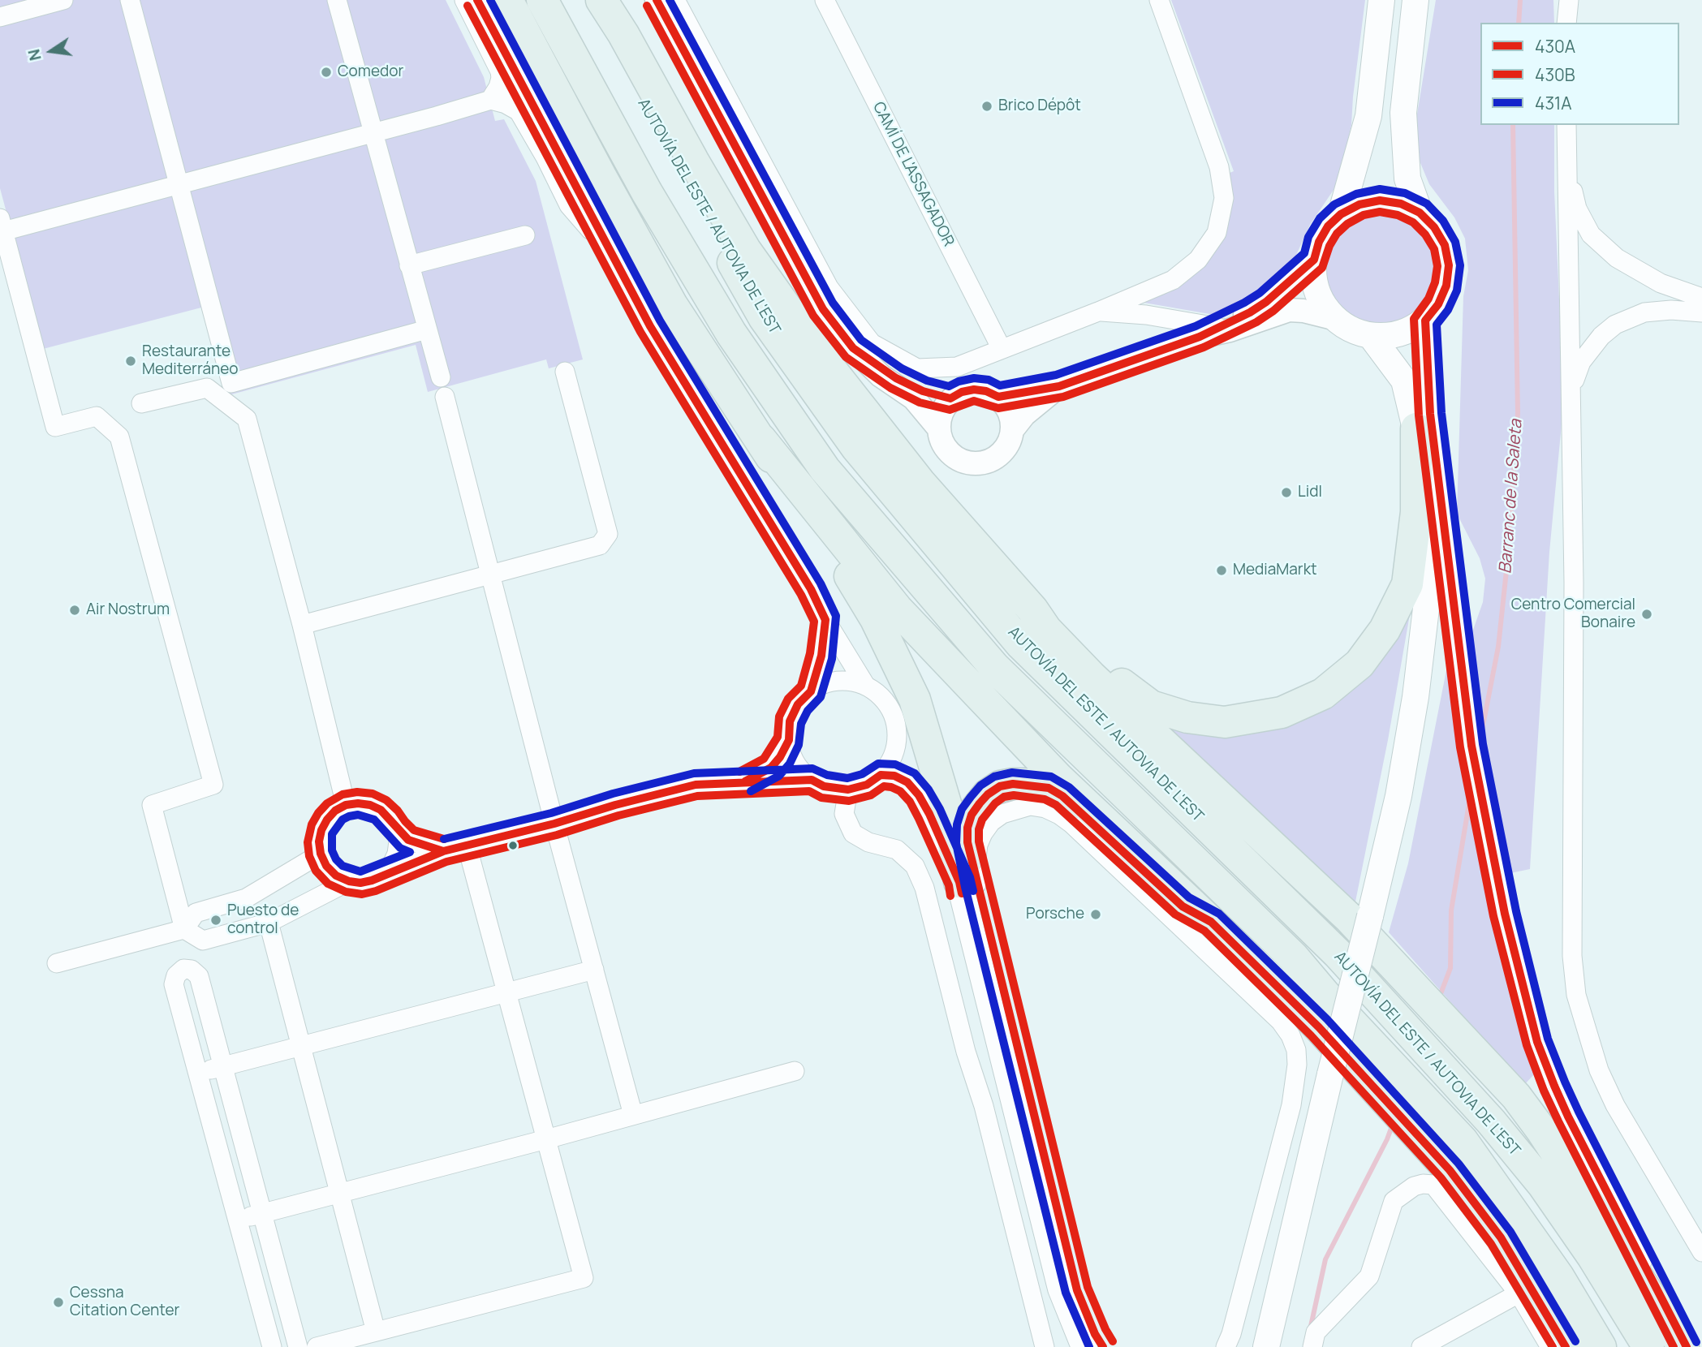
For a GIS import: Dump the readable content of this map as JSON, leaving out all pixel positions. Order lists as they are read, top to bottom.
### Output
{
  "streets": {
    "highway": ["AUTOVÍA DEL ESTE / AUTOVIA DE L'EST"],
    "street": ["CAMÍ DE L'ASSAGADOR"]
  },
  "water": ["Barranc de la Saleta"],
  "places": [
    "Comedor",
    "Brico Dépôt",
    "Restaurante Mediterráneo",
    "Lidl",
    "MediaMarkt",
    "Air Nostrum",
    "Centro Comercial Bonaire",
    "Porsche",
    "Puesto de control",
    "Cessna Citation Center"
  ],
  "lines": ["transit line 430A", "transit line 431A", "transit line 430B"],
  "legend": ["430A", "430B", "431A"],
  "north": "left"
}
